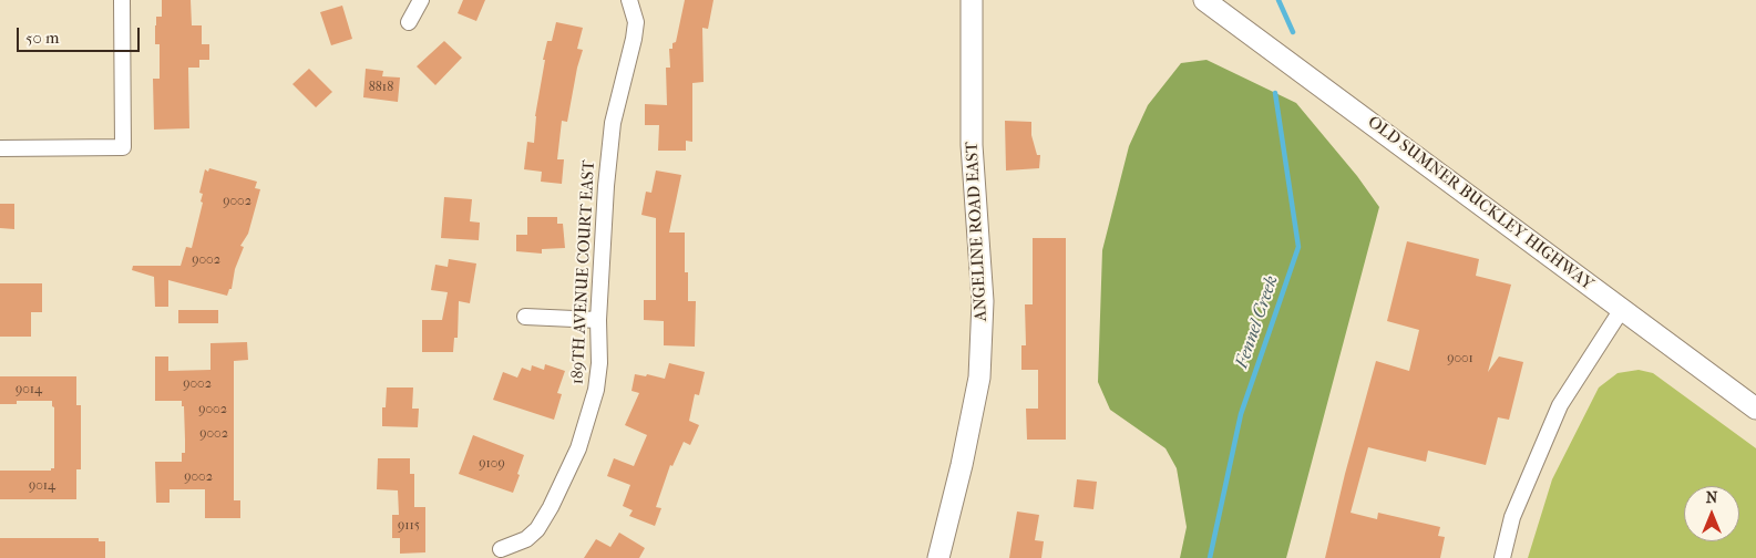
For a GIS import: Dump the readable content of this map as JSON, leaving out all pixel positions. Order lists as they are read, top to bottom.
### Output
{
  "streets": {
    "street": ["OLD SUMNER BUCKLEY HIGHWAY", "ANGELINE ROAD EAST", "189TH AVENUE COURT EAST"]
  },
  "water": ["Fennel Creek"],
  "house_numbers": [
    "8818",
    "9002",
    "9002",
    "9001",
    "9002",
    "9014",
    "9002",
    "9002",
    "9109",
    "9002",
    "9014",
    "9115"
  ],
  "scale_bar": "50 m",
  "north": "top"
}
